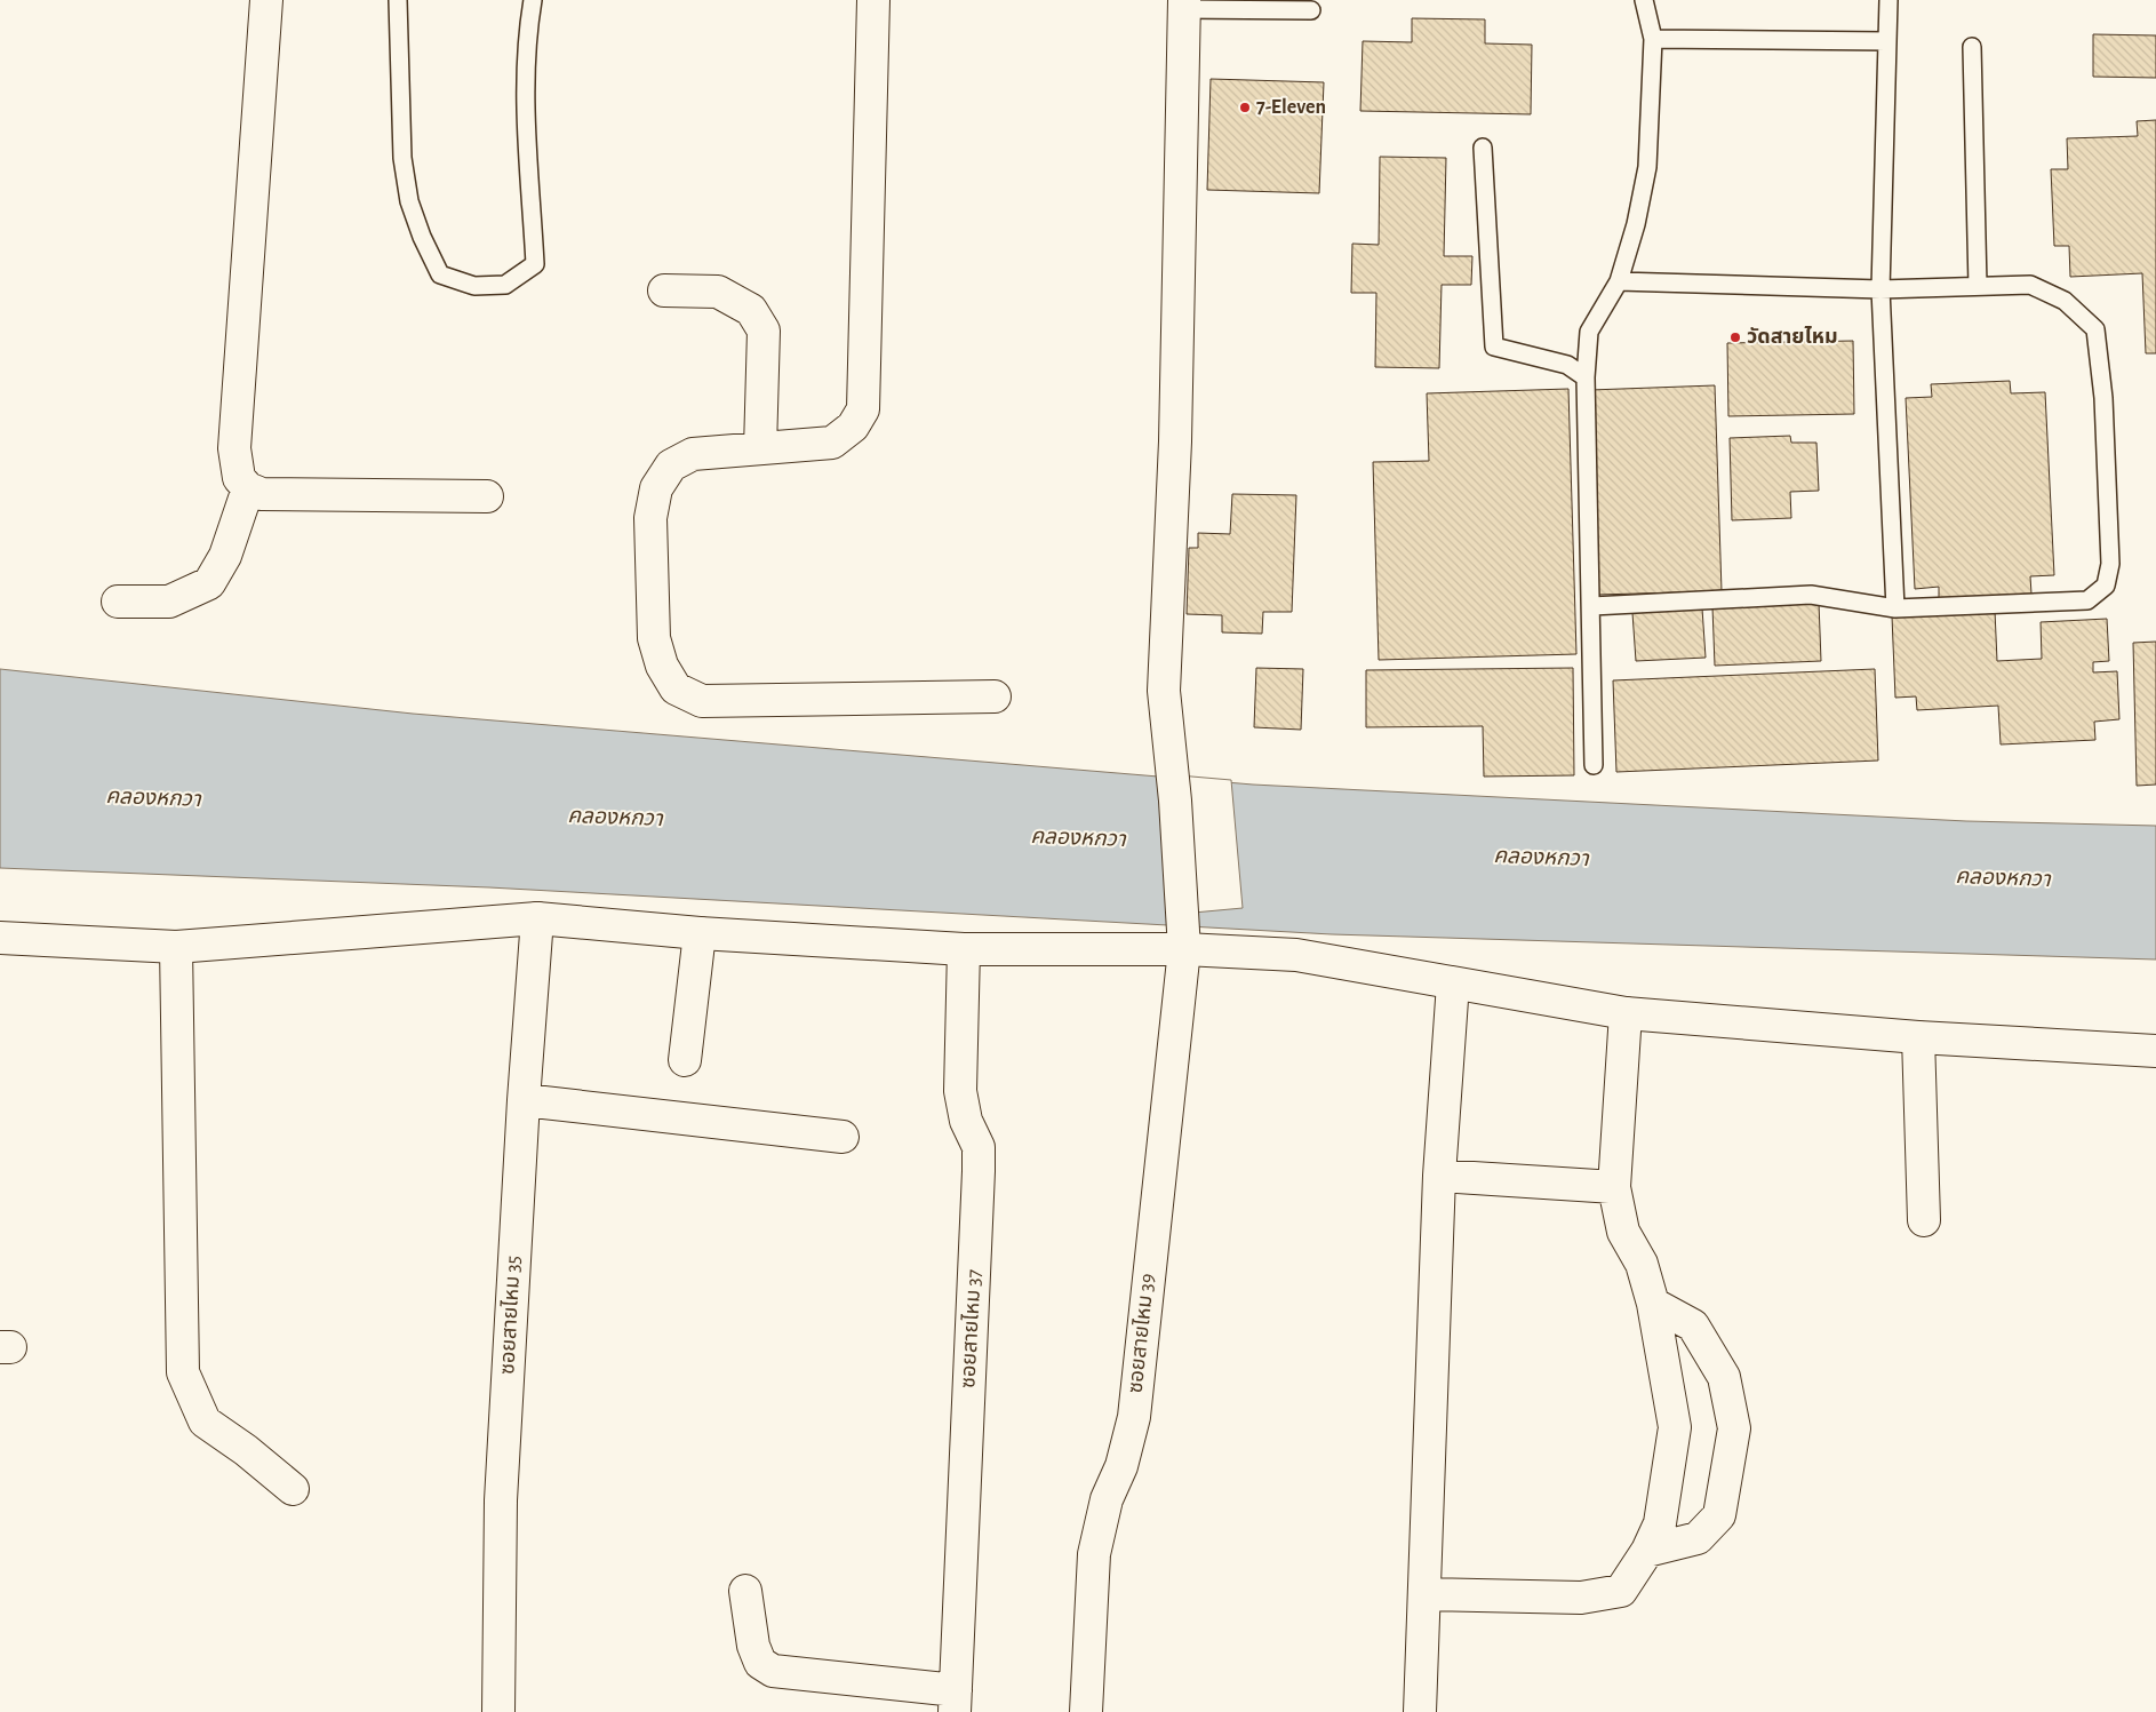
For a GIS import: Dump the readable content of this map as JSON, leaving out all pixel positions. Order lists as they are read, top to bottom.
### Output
{
  "streets": {
    "street": ["ซอยสายไหม 35", "ซอยสายไหม 37", "ซอยสายไหม 39"]
  },
  "water": ["คลองหกวา"],
  "places": ["7-Eleven", "วัดสายไหม"]
}
